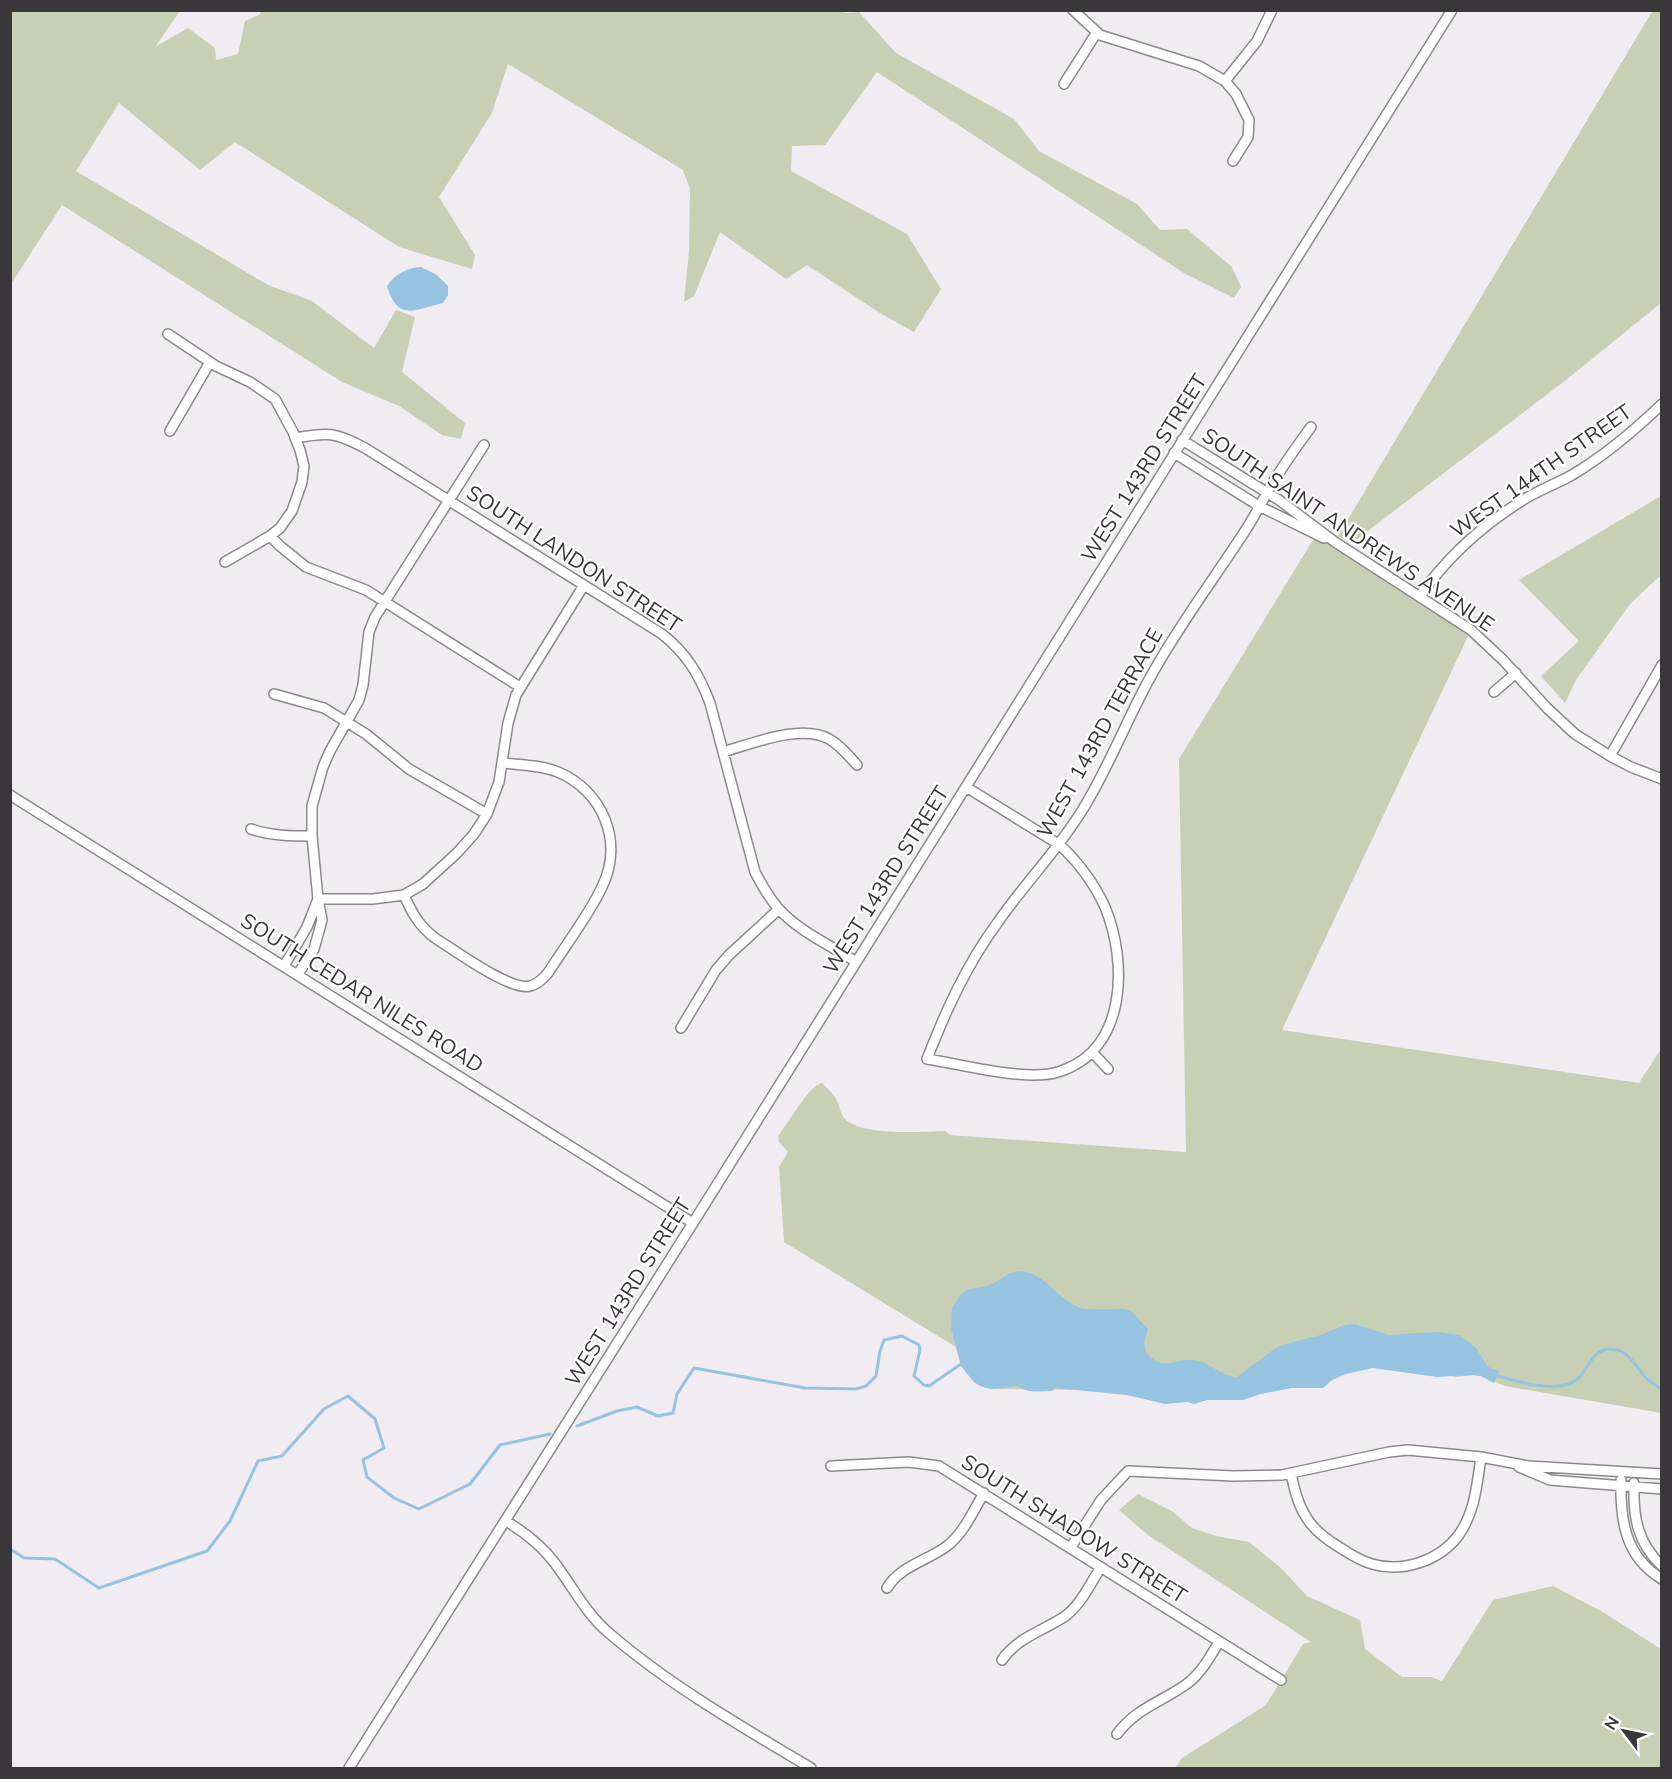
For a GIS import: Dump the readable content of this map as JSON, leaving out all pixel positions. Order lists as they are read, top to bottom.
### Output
{
  "streets": {
    "street": [
      "WEST 143RD STREET",
      "WEST 144TH STREET",
      "SOUTH SAINT ANDREWS AVENUE",
      "SOUTH LANDON STREET",
      "WEST 143RD TERRACE",
      "SOUTH CEDAR NILES ROAD",
      "SOUTH SHADOW STREET"
    ]
  },
  "crossings": [
    ["WEST 143RD STREET", "SOUTH SAINT ANDREWS AVENUE"],
    ["WEST 143RD STREET", "SOUTH LANDON STREET"],
    ["WEST 143RD STREET", "SOUTH CEDAR NILES ROAD"],
    ["WEST 144TH STREET", "SOUTH SAINT ANDREWS AVENUE"],
    ["SOUTH SAINT ANDREWS AVENUE", "WEST 143RD TERRACE"]
  ],
  "north": "top left"
}
